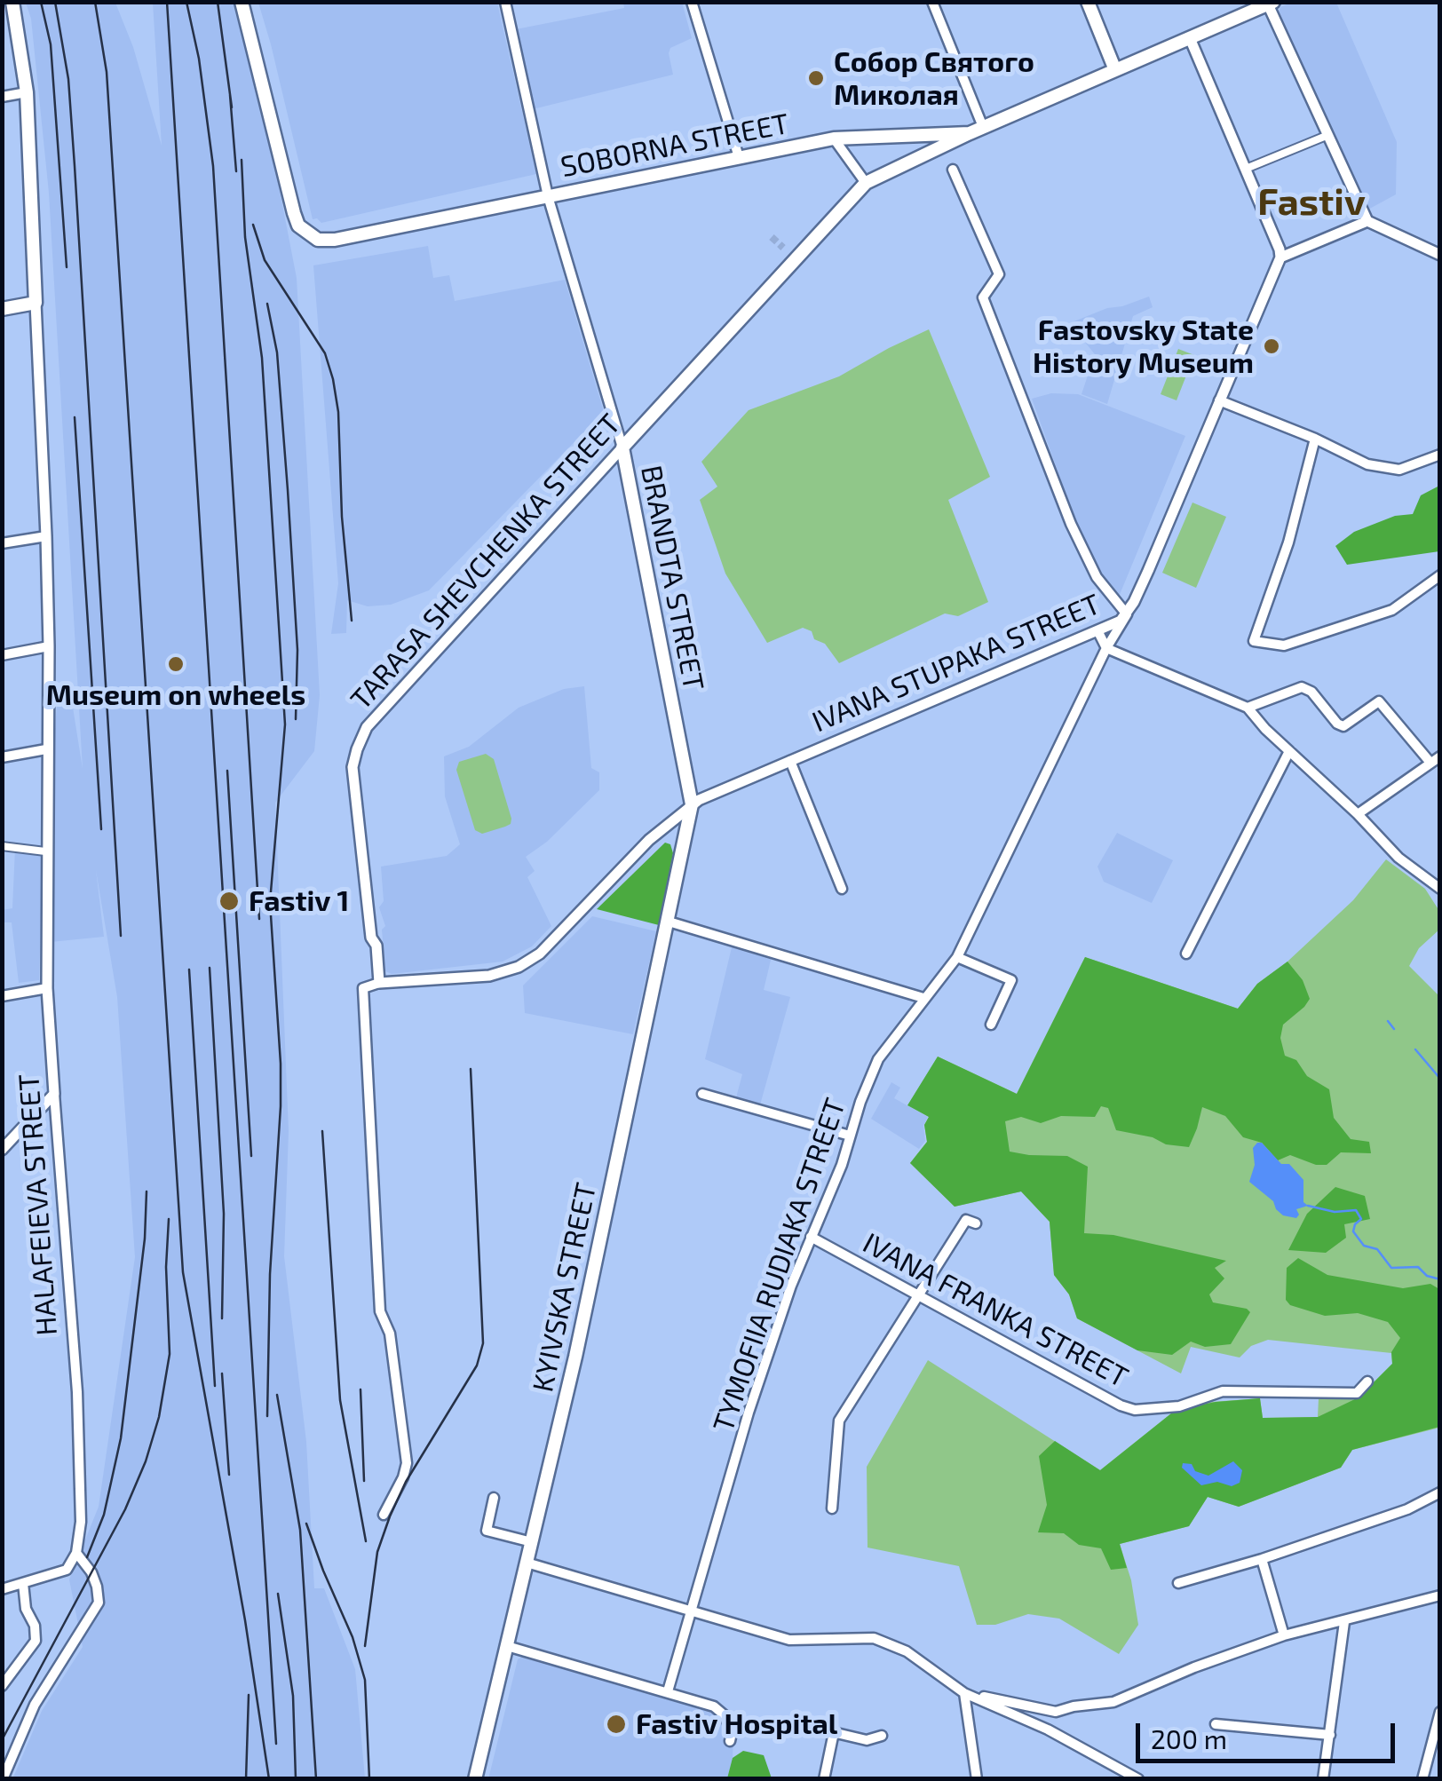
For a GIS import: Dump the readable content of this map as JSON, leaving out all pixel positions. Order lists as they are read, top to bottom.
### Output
{
  "streets": {
    "main road": [
      "SOBORNA STREET",
      "TARASA SHEVCHENKA STREET",
      "BRANDTA STREET",
      "HALAFEIEVA STREET",
      "KYIVSKA STREET"
    ],
    "street": ["IVANA STUPAKA STREET", "TYMOFIIA RUDIAKA STREET", "IVANA FRANKA STREET"]
  },
  "crossings": [
    ["SOBORNA STREET", "BRANDTA STREET"],
    ["TARASA SHEVCHENKA STREET", "BRANDTA STREET"],
    ["TARASA SHEVCHENKA STREET", "IVANA STUPAKA STREET"],
    ["BRANDTA STREET", "IVANA STUPAKA STREET"],
    ["BRANDTA STREET", "KYIVSKA STREET"],
    ["IVANA STUPAKA STREET", "TYMOFIIA RUDIAKA STREET"],
    ["IVANA STUPAKA STREET", "KYIVSKA STREET"],
    ["TYMOFIIA RUDIAKA STREET", "IVANA FRANKA STREET"]
  ],
  "districts": ["Fastiv"],
  "places": [
    "Собор Святого Миколая",
    "Fastovsky State History Museum",
    "Museum on wheels",
    "Fastiv 1",
    "Fastiv Hospital"
  ],
  "scale_bar": "200 m"
}
